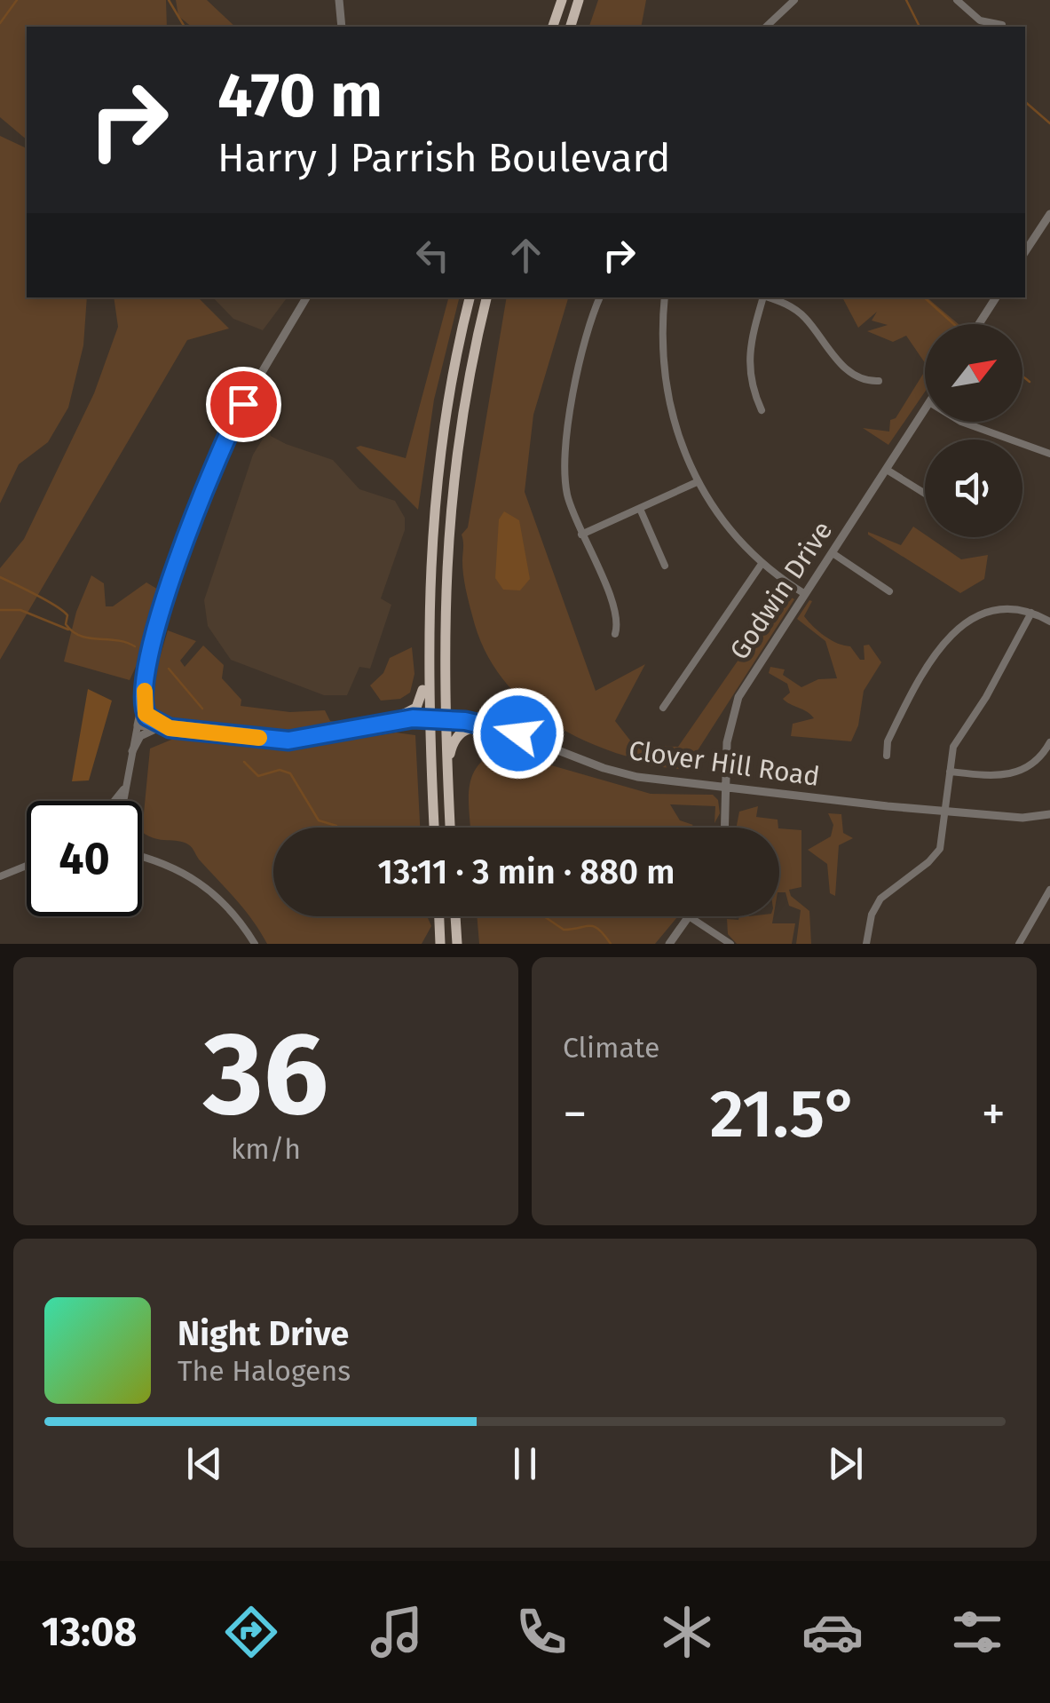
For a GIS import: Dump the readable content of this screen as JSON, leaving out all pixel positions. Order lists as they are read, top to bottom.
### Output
{
  "streets": {
    "street": ["Godwin Drive", "Clover Hill Road"]
  },
  "crossings": [
    ["Godwin Drive", "Clover Hill Road"]
  ],
  "north": "top right",
  "page": {
    "turn": ["470 m", "Harry J Parrish Boulevard"],
    "limit": "40",
    "trip": "13:11 · 3 min · 880 m",
    "tile": [
      ["36", "km/h"],
      "Climate"
    ],
    "heat": ["−", "21.5°", "+"],
    "song": ["Night Drive", "The Halogens"],
    "tabs": "13:08"
  }
}
